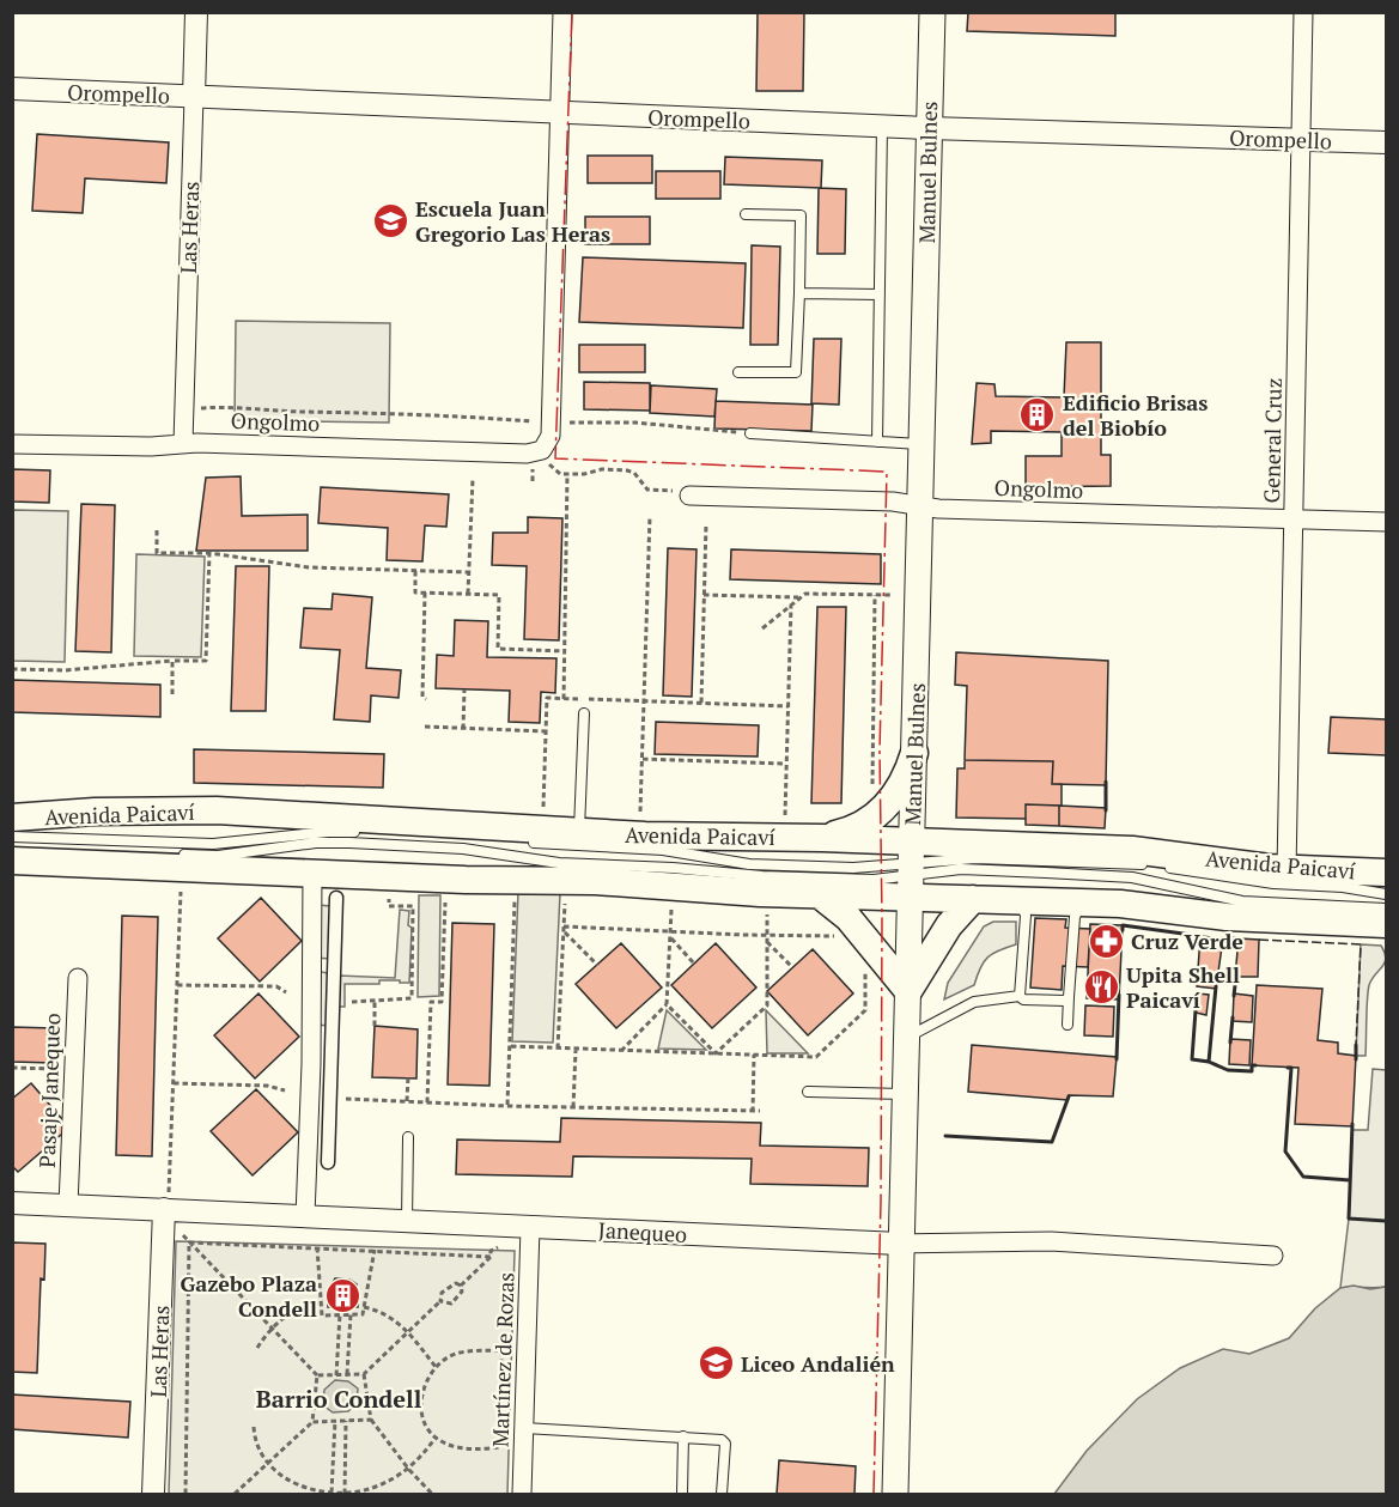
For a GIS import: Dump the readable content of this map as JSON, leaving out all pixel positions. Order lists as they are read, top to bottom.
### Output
{
  "streets": {
    "main road": ["Manuel Bulnes", "Avenida Paicaví"],
    "street": [
      "Orompello",
      "Las Heras",
      "Ongolmo",
      "General Cruz",
      "Pasaje Janequeo",
      "Janequeo",
      "Martínez de Rozas"
    ]
  },
  "crossings": [
    ["Orompello", "Manuel Bulnes"],
    ["Orompello", "Las Heras"],
    ["Orompello", "General Cruz"],
    ["Manuel Bulnes", "Ongolmo"],
    ["Manuel Bulnes", "Avenida Paicaví"],
    ["Manuel Bulnes", "Janequeo"],
    ["Las Heras", "Ongolmo"],
    ["Las Heras", "Janequeo"],
    ["Ongolmo", "General Cruz"],
    ["General Cruz", "Avenida Paicaví"],
    ["Pasaje Janequeo", "Janequeo"],
    ["Janequeo", "Martínez de Rozas"]
  ],
  "districts": ["Barrio Condell"],
  "places": {
    "school or university": ["Escuela Juan Gregorio Las Heras", "Liceo Andalién"],
    "building": ["Edificio Brisas del Biobío", "Gazebo Plaza Condell"],
    "pharmacy": ["Cruz Verde"],
    "restaurant": ["Upita Shell Paicaví"]
  }
}
